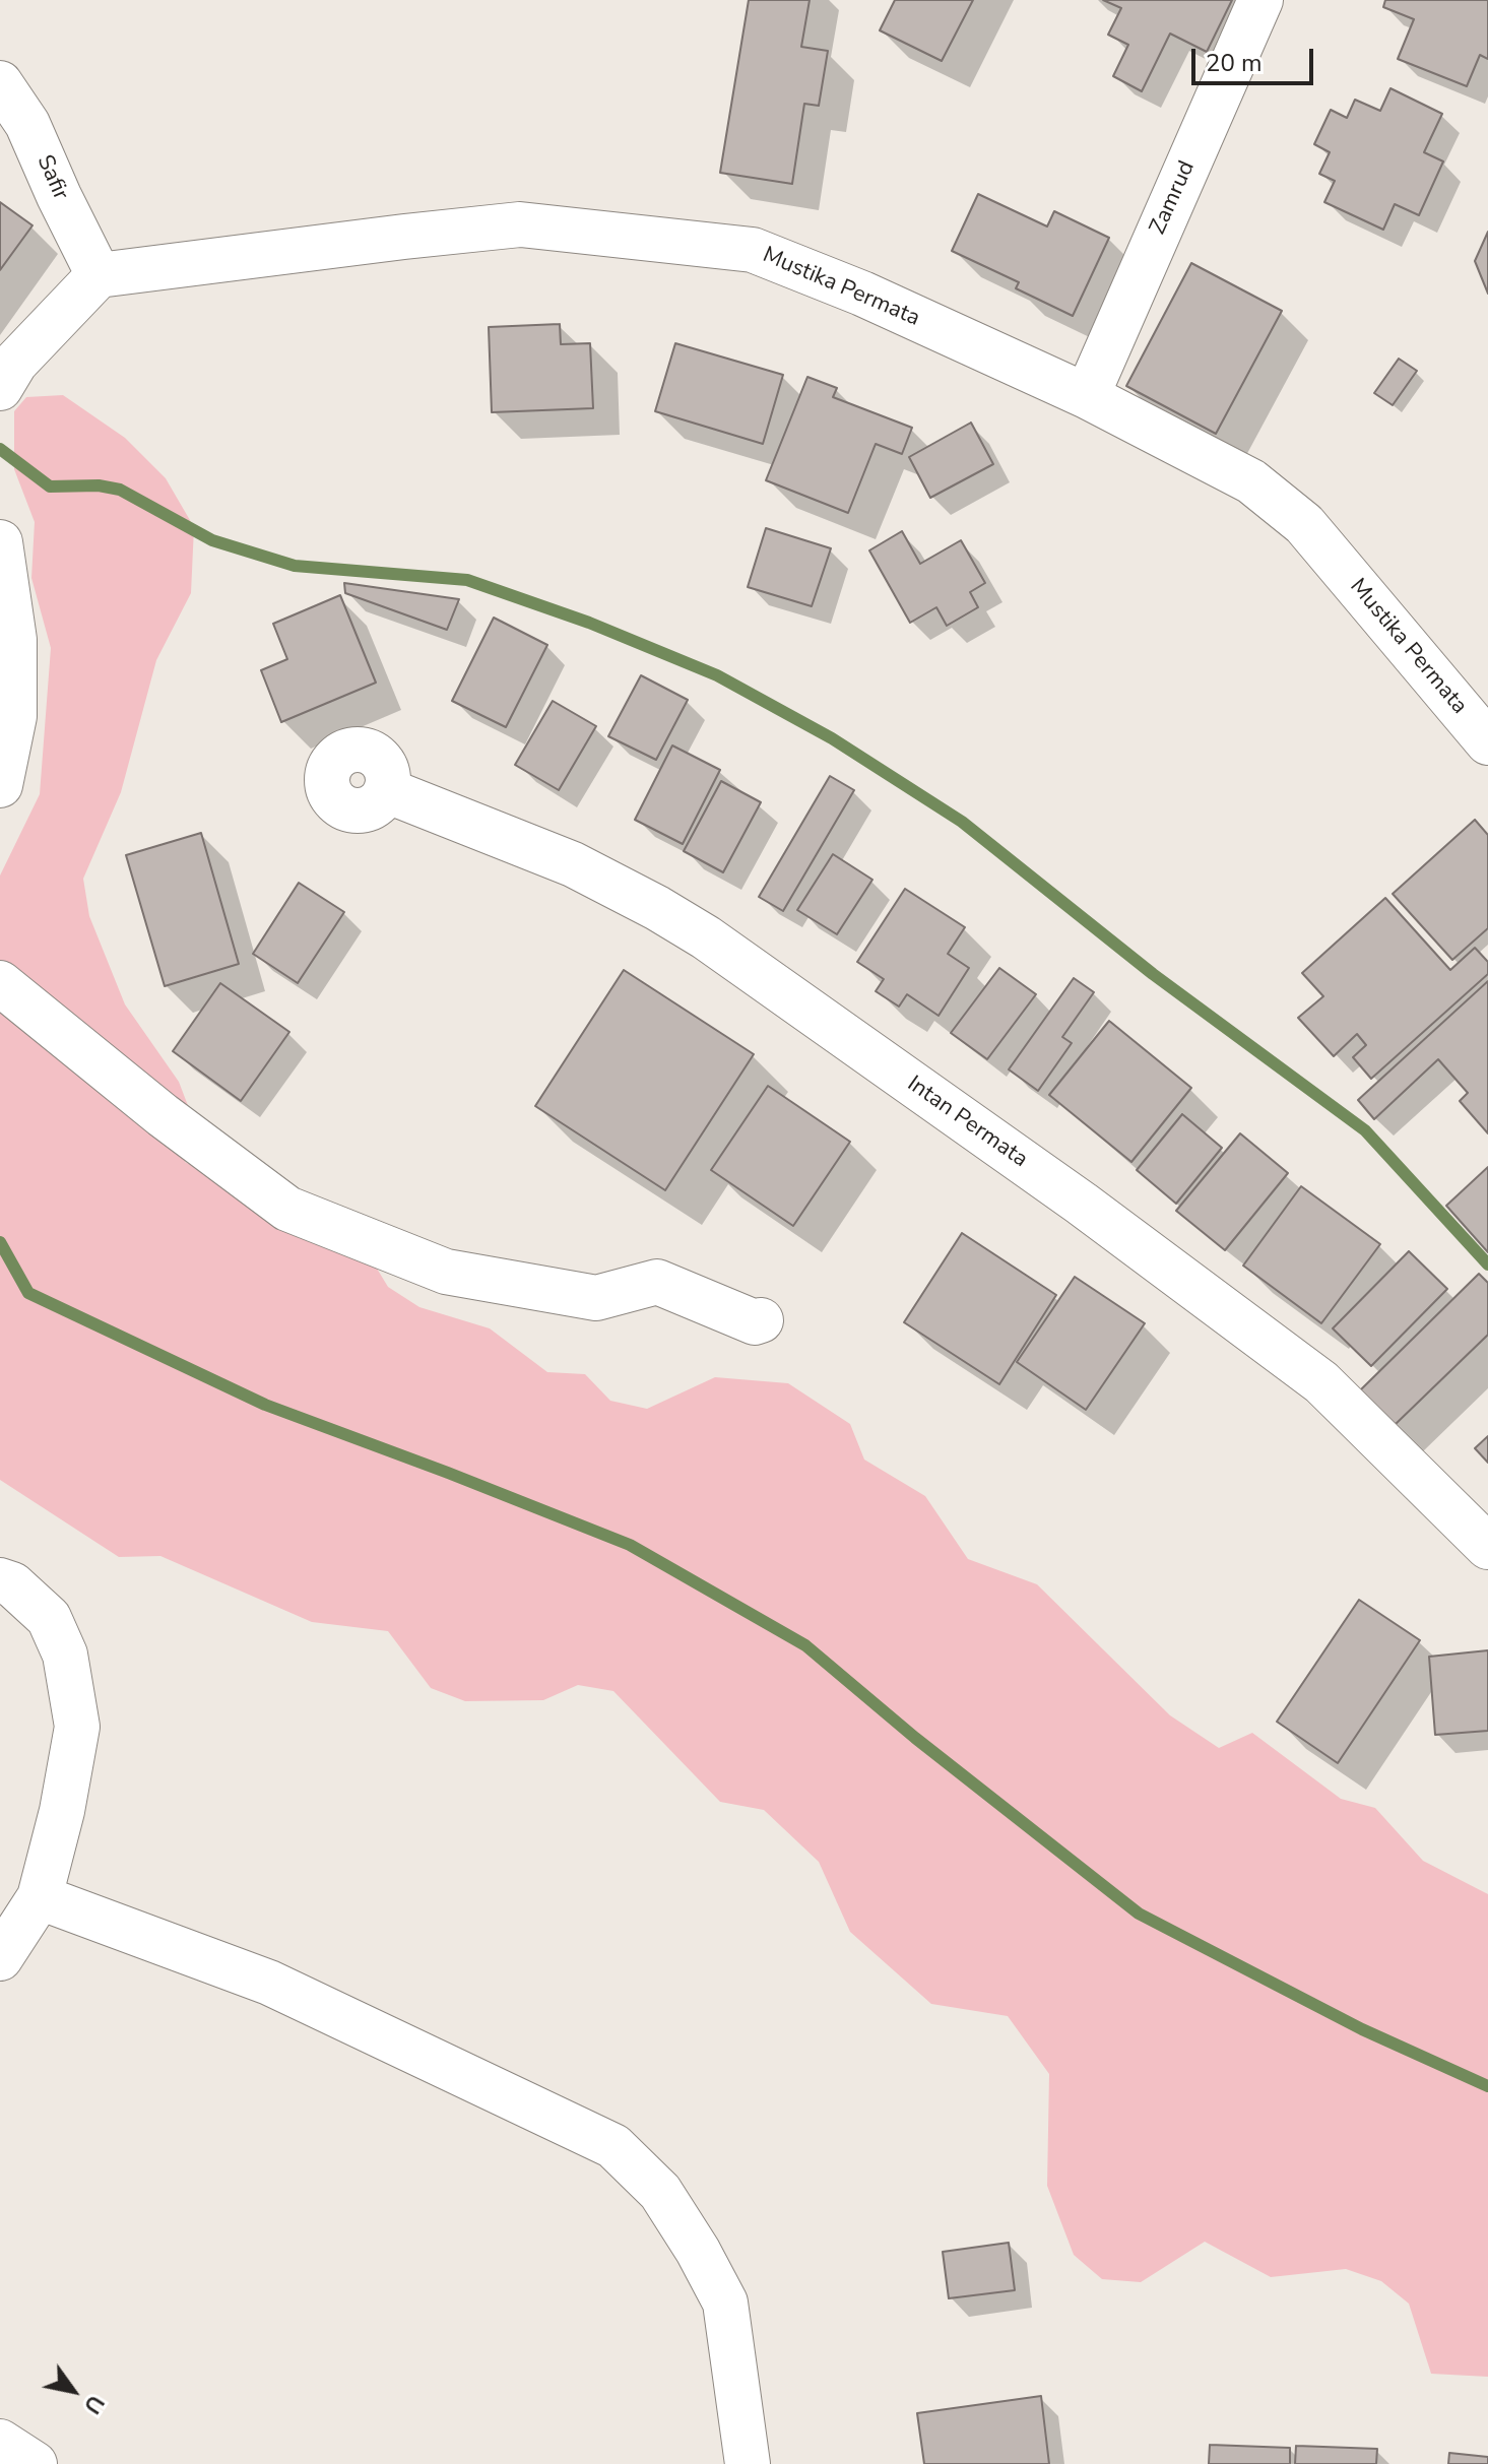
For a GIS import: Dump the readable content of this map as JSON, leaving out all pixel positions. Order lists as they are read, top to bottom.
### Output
{
  "streets": {
    "street": [
      "Safir",
      "Zamrud",
      "Mustika Permata",
      "Intan Permata"
    ]
  },
  "crossings": [
    ["Safir", "Mustika Permata"],
    ["Zamrud", "Mustika Permata"]
  ],
  "scale_bar": "20 m",
  "north": "bottom right"
}
